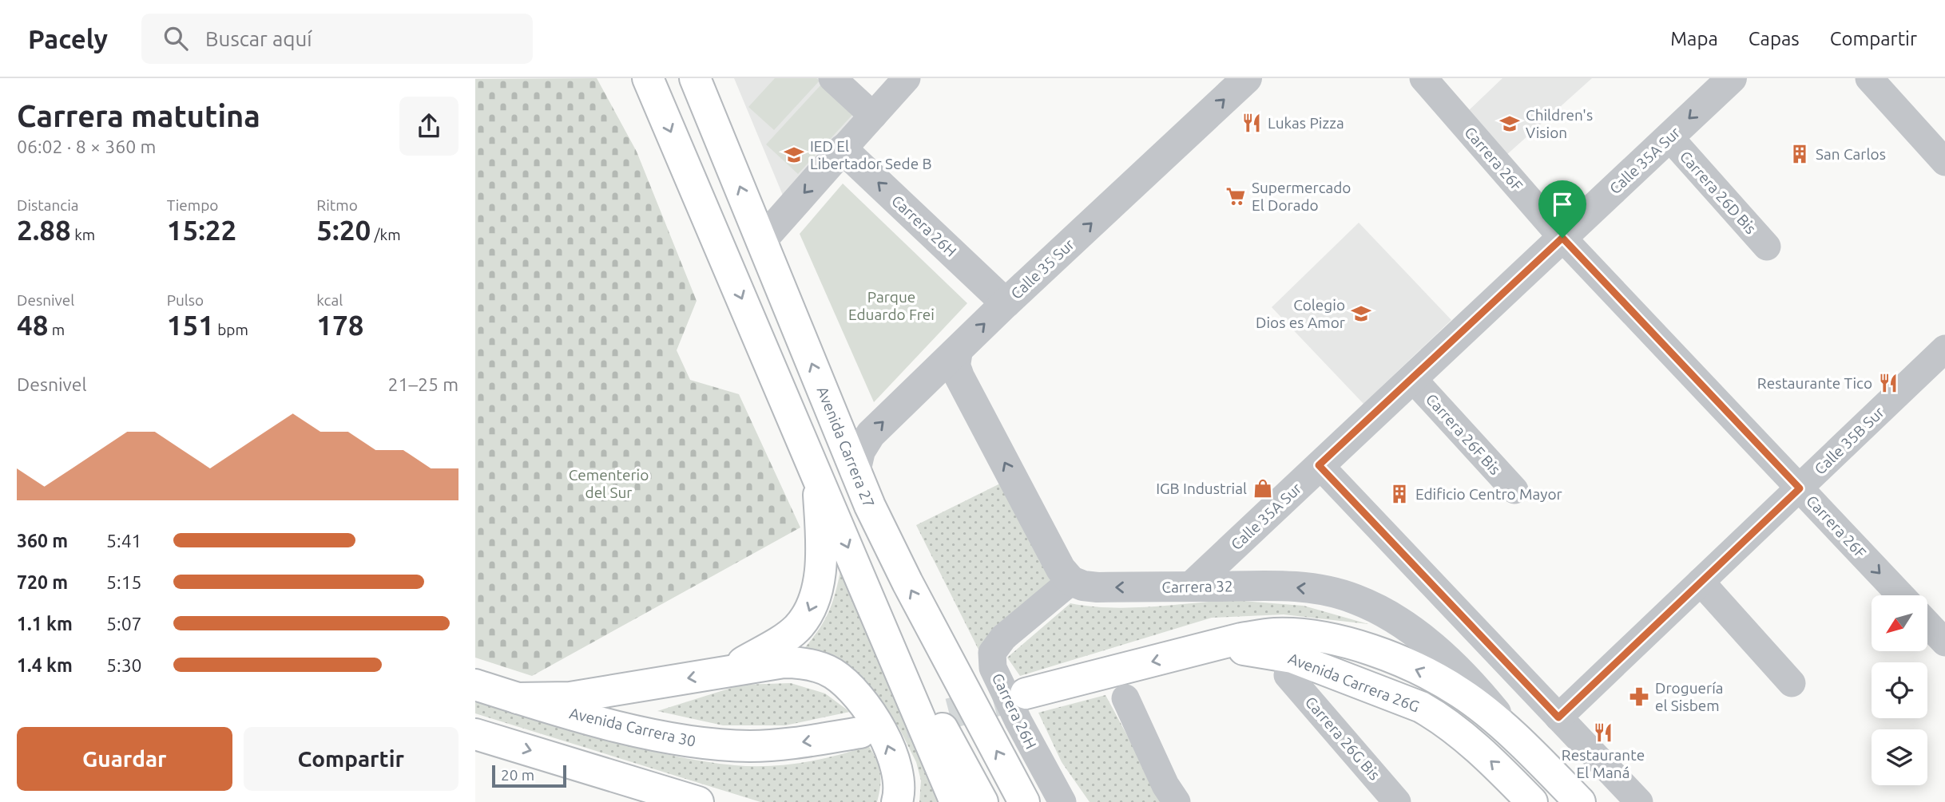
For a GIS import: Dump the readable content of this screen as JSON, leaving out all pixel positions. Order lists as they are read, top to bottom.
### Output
{
  "streets": {
    "main road": ["Avenida Carrera 27", "Avenida Carrera 26G", "Avenida Carrera 30"],
    "street": [
      "Carrera 26F",
      "Calle 35A Sur",
      "Carrera 26D Bis",
      "Carrera 26H",
      "Calle 35 Sur",
      "Carrera 26F Bis",
      "Calle 35B Sur",
      "Carrera 32",
      "Carrera 26G Bis"
    ]
  },
  "crossings": [
    ["Carrera 26F", "Calle 35A Sur"],
    ["Carrera 26F", "Calle 35B Sur"],
    ["Calle 35A Sur", "Carrera 26D Bis"],
    ["Calle 35A Sur", "Carrera 26F Bis"],
    ["Calle 35A Sur", "Carrera 32"],
    ["Carrera 26H", "Calle 35 Sur"],
    ["Carrera 26H", "Carrera 32"],
    ["Calle 35 Sur", "Avenida Carrera 27"],
    ["Carrera 32", "Avenida Carrera 26G"]
  ],
  "one_way": ["Carrera 26H", "Carrera 32", "Avenida Carrera 26G"],
  "parks": ["Parque Eduardo Frei", "Cementerio del Sur"],
  "places": {
    "restaurant": ["Lukas Pizza", "Restaurante Tico", "Restaurante El Maná"],
    "school or university": ["Children's Vision", "IED El Libertador Sede B", "Colegio Dios es Amor"],
    "building": ["San Carlos", "Edificio Centro Mayor"],
    "supermarket": ["Supermercado El Dorado"],
    "shop": ["IGB Industrial"],
    "pharmacy": ["Droguería el Sisbem"]
  },
  "scale_bar": "20 m",
  "north": "bottom left",
  "page": {
    "header": "Pacely",
    "search": "Buscar aquí",
    "nav": ["Mapa", "Capas", "Compartir"],
    "heading": ["Carrera matutina", "06:02 · 8 × 360 m"],
    "stats": [
      ["Distancia", "2.88 km"],
      ["Tiempo", "15:22"],
      ["Ritmo", "5:20 /km"],
      ["Desnivel", "48 m"],
      ["Pulso", "151 bpm"],
      ["kcal", "178"]
    ],
    "chart": ["Desnivel", "21–25 m"],
    "list": [
      {
        "name": "360 m",
        "note": "5:41"
      },
      {
        "name": "720 m",
        "note": "5:15"
      },
      {
        "name": "1.1 km",
        "note": "5:07"
      },
      {
        "name": "1.4 km",
        "note": "5:30"
      }
    ],
    "buttons": ["Guardar", "Compartir"],
    "scale": "20 m"
  }
}
